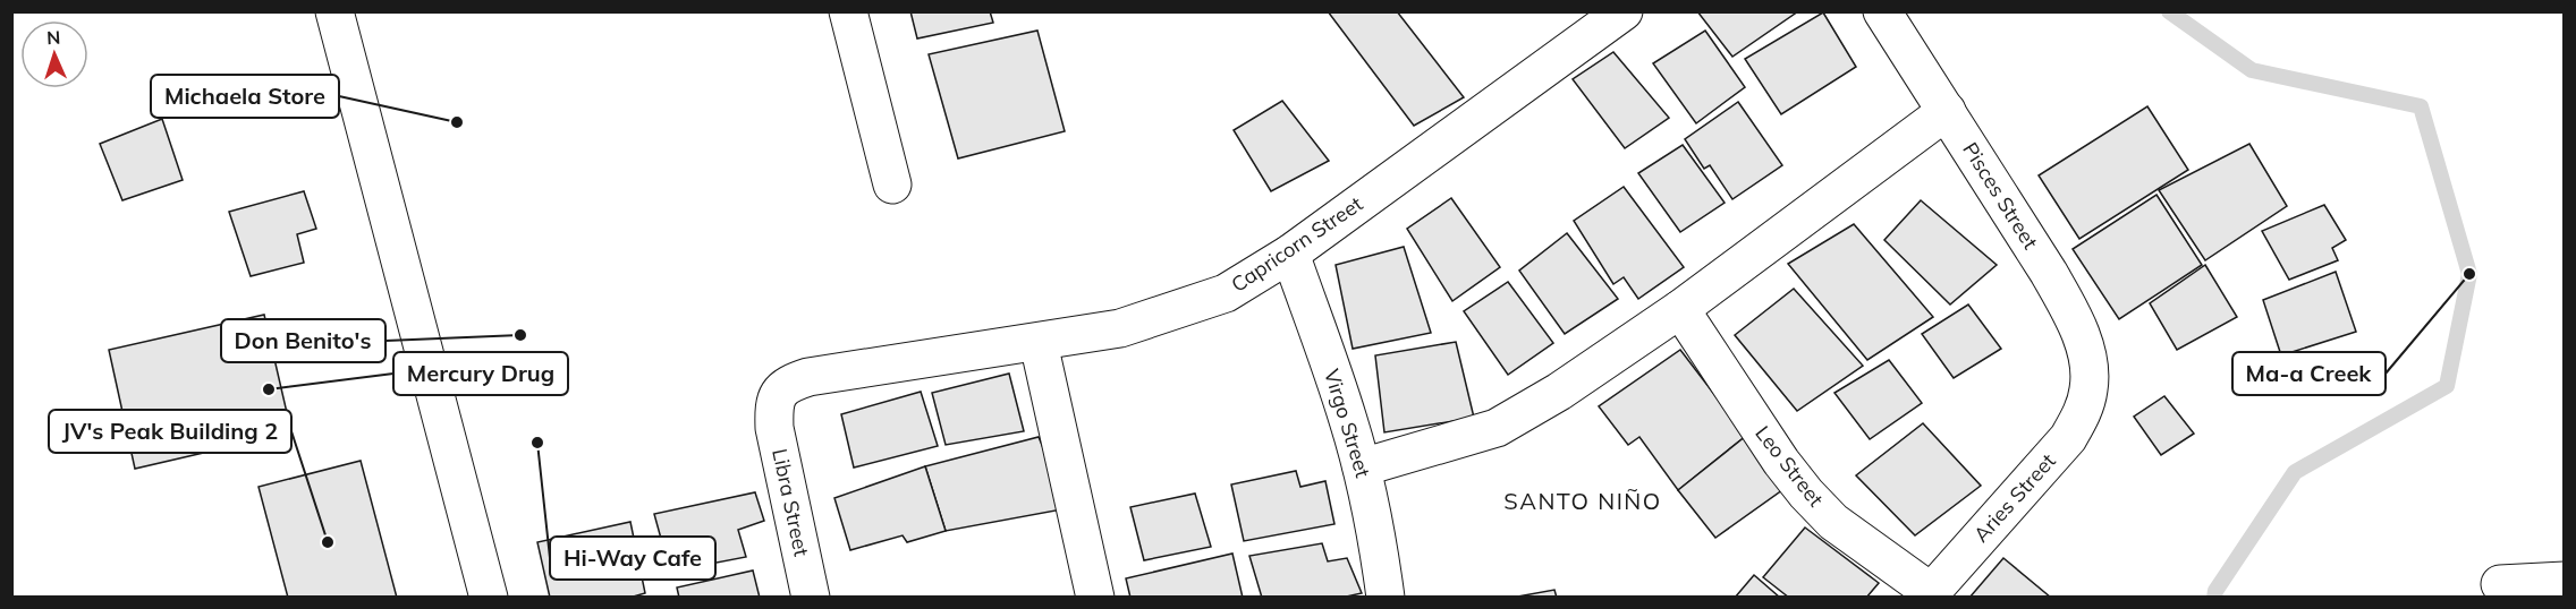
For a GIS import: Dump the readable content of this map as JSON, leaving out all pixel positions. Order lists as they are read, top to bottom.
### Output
{
  "streets": {
    "street": [
      "Pisces Street",
      "Capricorn Street",
      "Virgo Street",
      "Leo Street",
      "Aries Street",
      "Libra Street"
    ]
  },
  "crossings": [
    ["Pisces Street", "Aries Street"],
    ["Capricorn Street", "Virgo Street"],
    ["Capricorn Street", "Libra Street"],
    ["Leo Street", "Aries Street"]
  ],
  "districts": ["SANTO NIÑO"],
  "places": [
    "Michaela Store",
    "Ma-a Creek",
    "Don Benito's",
    "Mercury Drug",
    "Hi-Way Cafe",
    "JV's Peak Building 2"
  ],
  "north": "top"
}
